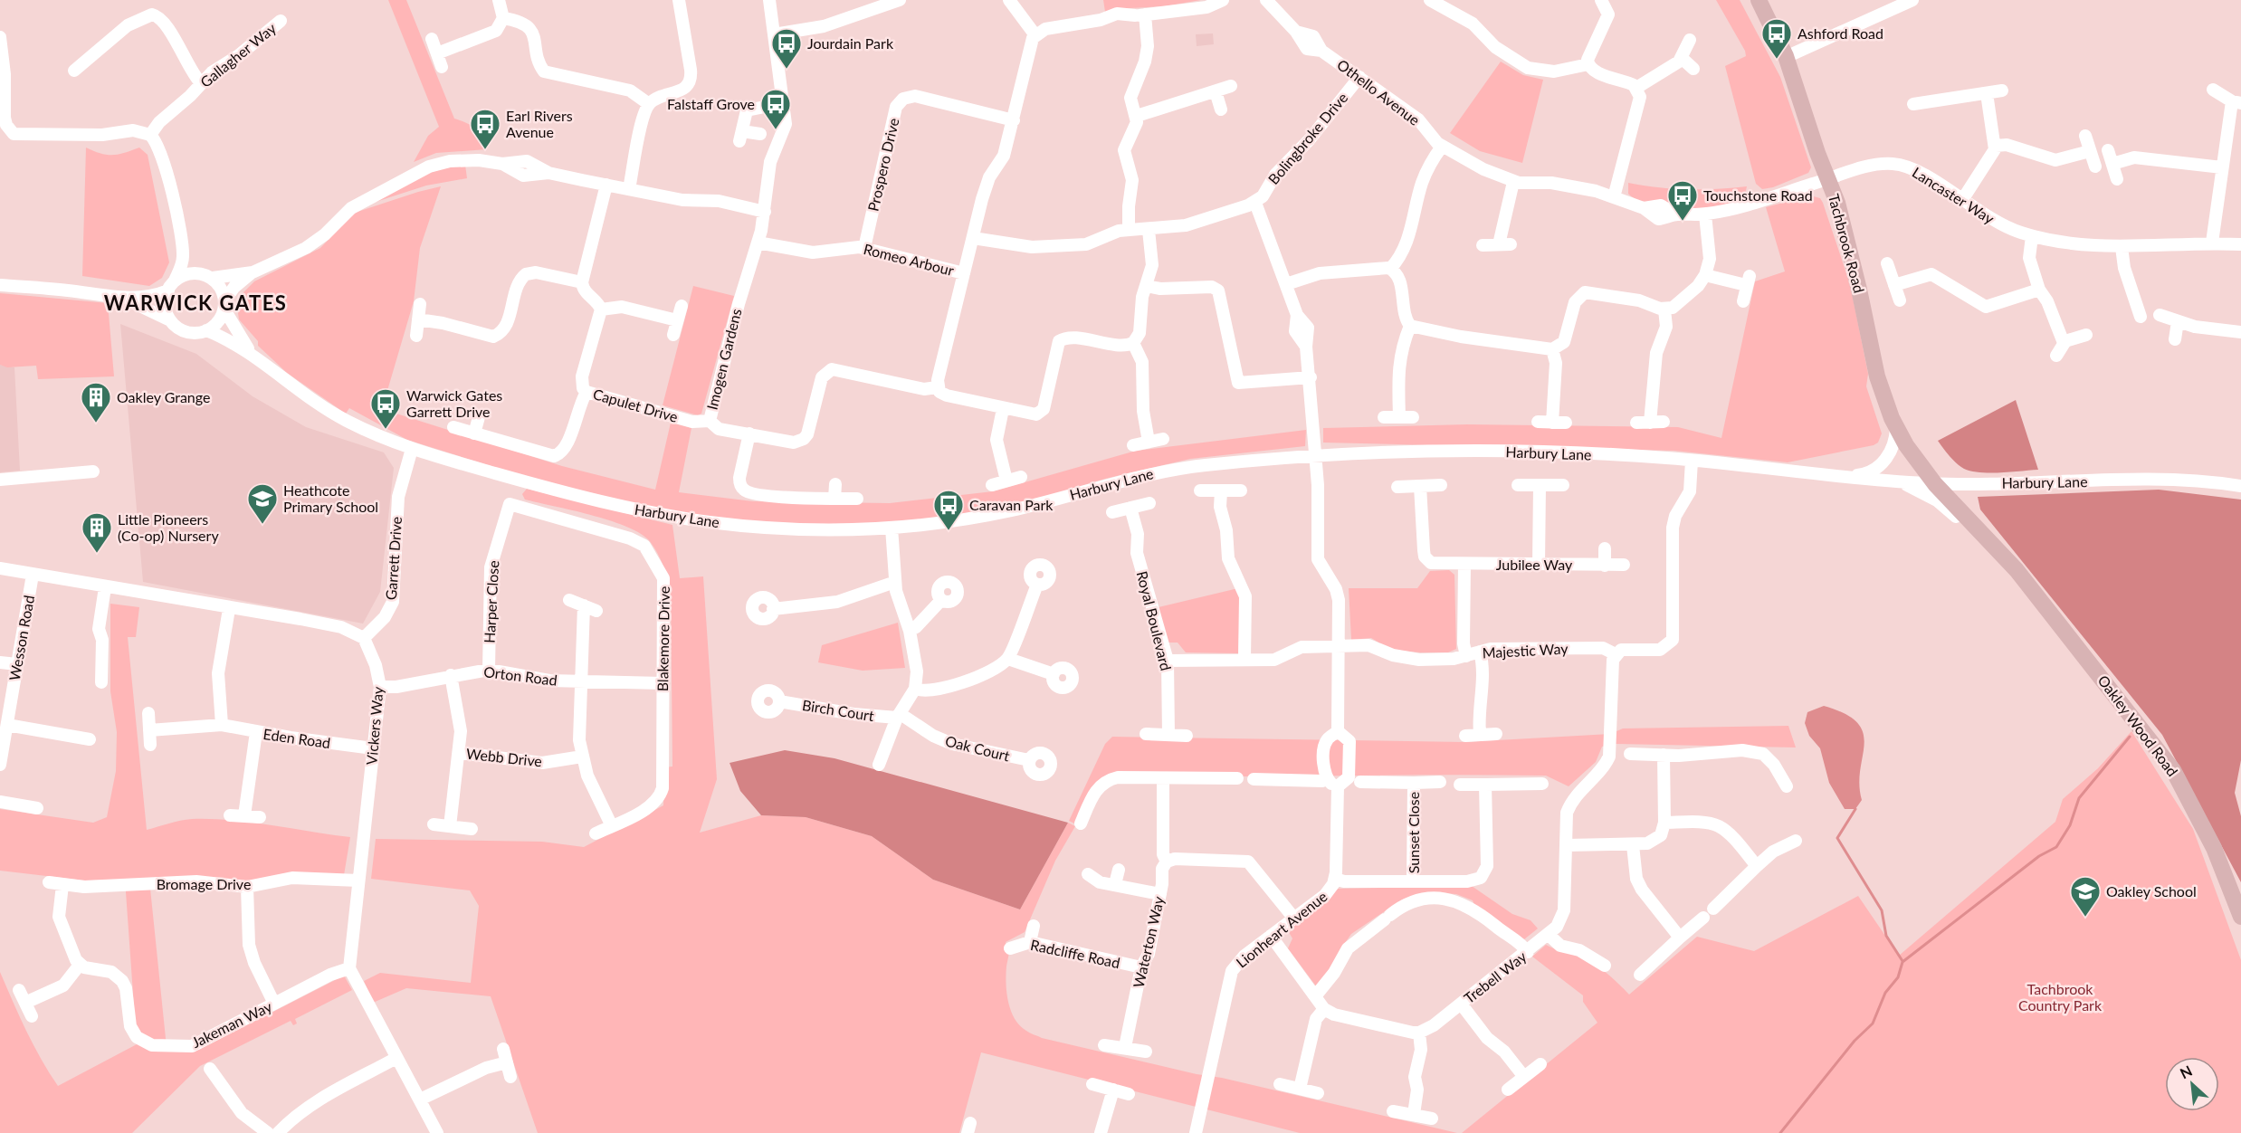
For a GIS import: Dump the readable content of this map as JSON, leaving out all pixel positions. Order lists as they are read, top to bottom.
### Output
{
  "streets": {
    "main road": ["Tachbrook Road", "Oakley Wood Road"],
    "street": [
      "Gallagher Way",
      "Othello Avenue",
      "Bolingbroke Drive",
      "Prospero Drive",
      "Lancaster Way",
      "Romeo Arbour",
      "Imogen Gardens",
      "Capulet Drive",
      "Harbury Lane",
      "Garrett Drive",
      "Jubilee Way",
      "Harper Close",
      "Royal Boulevard",
      "Wesson Road",
      "Blakemore Drive",
      "Majestic Way",
      "Orton Road",
      "Birch Court",
      "Vickers Way",
      "Eden Road",
      "Oak Court",
      "Webb Drive",
      "Sunset Close",
      "Bromage Drive",
      "Lionheart Avenue",
      "Waterton Way",
      "Radcliffe Road",
      "Trebell Way",
      "Jakeman Way"
    ]
  },
  "crossings": [
    ["Othello Avenue", "Bolingbroke Drive"],
    ["Othello Avenue", "Lancaster Way"],
    ["Othello Avenue", "Tachbrook Road"],
    ["Prospero Drive", "Romeo Arbour"],
    ["Lancaster Way", "Tachbrook Road"],
    ["Tachbrook Road", "Harbury Lane"],
    ["Tachbrook Road", "Oakley Wood Road"],
    ["Romeo Arbour", "Imogen Gardens"],
    ["Imogen Gardens", "Capulet Drive"],
    ["Harbury Lane", "Garrett Drive"],
    ["Harbury Lane", "Oakley Wood Road"],
    ["Garrett Drive", "Vickers Way"],
    ["Harper Close", "Blakemore Drive"],
    ["Harper Close", "Orton Road"],
    ["Royal Boulevard", "Majestic Way"],
    ["Blakemore Drive", "Orton Road"],
    ["Majestic Way", "Trebell Way"],
    ["Orton Road", "Vickers Way"],
    ["Birch Court", "Oak Court"],
    ["Vickers Way", "Eden Road"],
    ["Vickers Way", "Bromage Drive"],
    ["Vickers Way", "Jakeman Way"],
    ["Waterton Way", "Radcliffe Road"]
  ],
  "districts": ["WARWICK GATES"],
  "parks": ["Tachbrook Country Park"],
  "places": {
    "bus stop": [
      "Ashford Road",
      "Jourdain Park",
      "Falstaff Grove",
      "Earl Rivers Avenue",
      "Touchstone Road",
      "Warwick Gates Garrett Drive",
      "Caravan Park"
    ],
    "building": ["Oakley Grange", "Little Pioneers (Co-op) Nursery"],
    "school or university": ["Heathcote Primary School", "Oakley School"]
  },
  "north": "top left"
}
